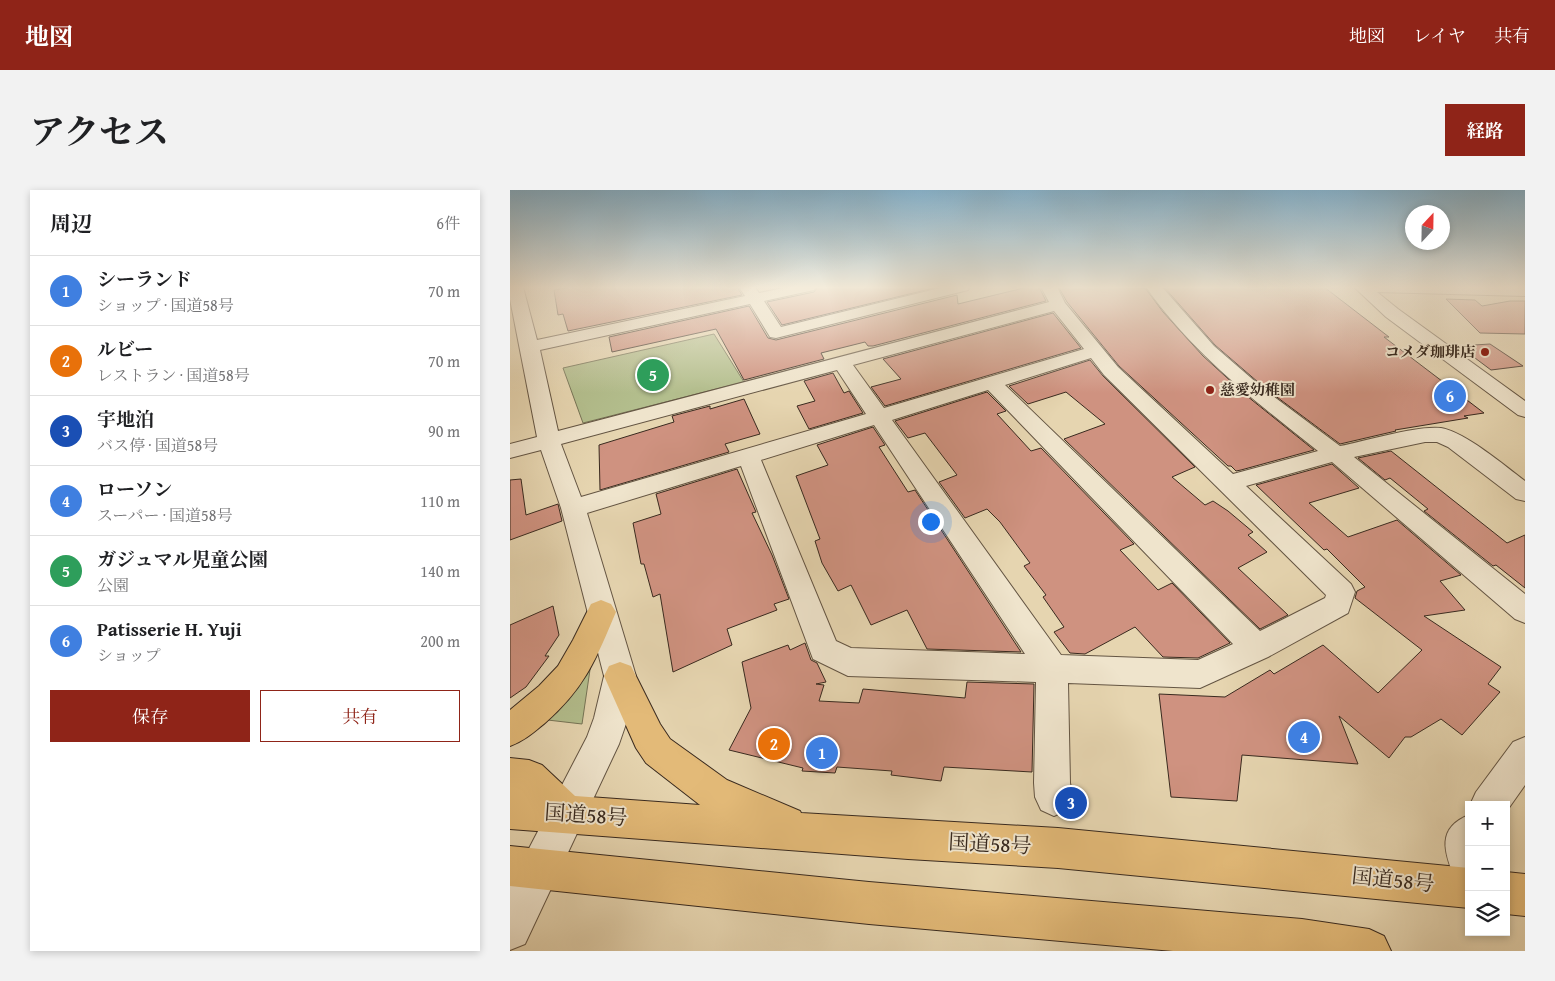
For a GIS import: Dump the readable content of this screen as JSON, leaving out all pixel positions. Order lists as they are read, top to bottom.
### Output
{
  "streets": {
    "highway": ["国道58号"]
  },
  "places": ["コメダ珈琲店", "慈愛幼稚園"],
  "north": "top",
  "page": {
    "header": "地図",
    "nav": ["地図", "レイヤ", "共有"],
    "title": "アクセス",
    "buttons": [
      "経路",
      ["保存", "共有"]
    ],
    "heading": ["周辺", "6件"],
    "list": [
      {
        "mark": "1",
        "name": "シーランド",
        "note": "ショップ · 国道58号",
        "value": "70 m"
      },
      {
        "mark": "2",
        "name": "ルビー",
        "note": "レストラン · 国道58号",
        "value": "70 m"
      },
      {
        "mark": "3",
        "name": "宇地泊",
        "note": "バス停 · 国道58号",
        "value": "90 m"
      },
      {
        "mark": "4",
        "name": "ローソン",
        "note": "スーパー · 国道58号",
        "value": "110 m"
      },
      {
        "mark": "5",
        "name": "ガジュマル児童公園",
        "note": "公園",
        "value": "140 m"
      },
      {
        "mark": "6",
        "name": "Patisserie H. Yuji",
        "note": "ショップ",
        "value": "200 m"
      }
    ],
    "pins": [
      "5",
      "6",
      "4",
      "2",
      "1",
      "3"
    ],
    "map_buttons": ["+", "−"]
  }
}
